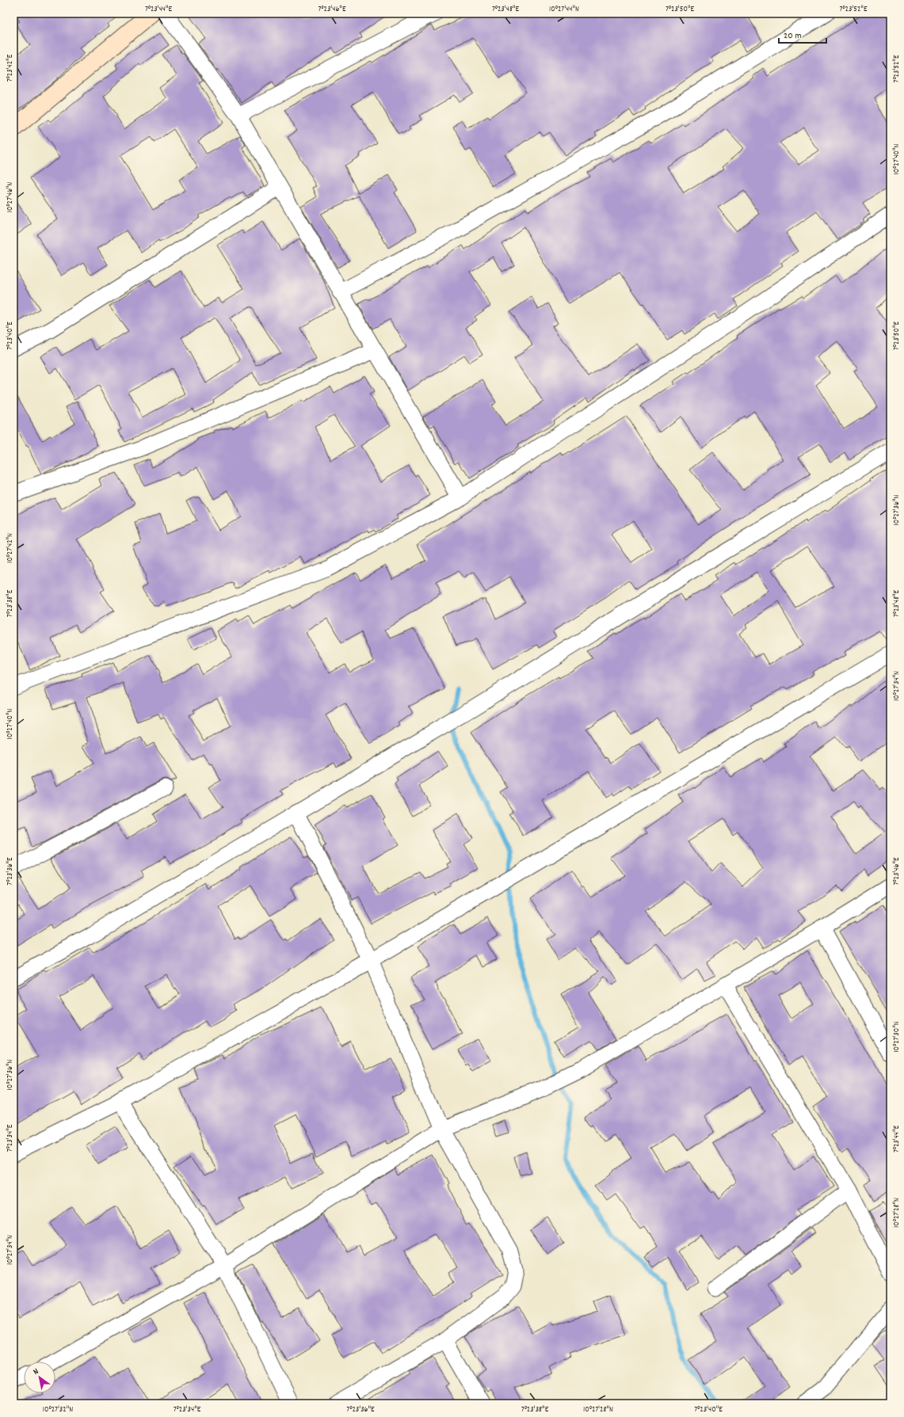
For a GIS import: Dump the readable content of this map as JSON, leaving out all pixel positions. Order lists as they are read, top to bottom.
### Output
{
  "scale_bar": "20 m",
  "north": "top left",
  "coordinates": [
    "7°23'44\"E",
    "7°23'46\"E",
    "7°23'48\"E",
    "10°27'44\"N",
    "7°23'50\"E",
    "7°23'52\"E",
    "7°23'42\"E",
    "10°27'40\"N",
    "10°27'46\"N",
    "7°23'40\"E",
    "10°27'36\"N",
    "10°27'42\"N",
    "7°23'38\"E",
    "10°27'34\"N",
    "7°23'36\"E",
    "10°27'30\"N",
    "7°23'34\"E",
    "10°27'28\"N",
    "10°27'32\"N"
  ]
}
